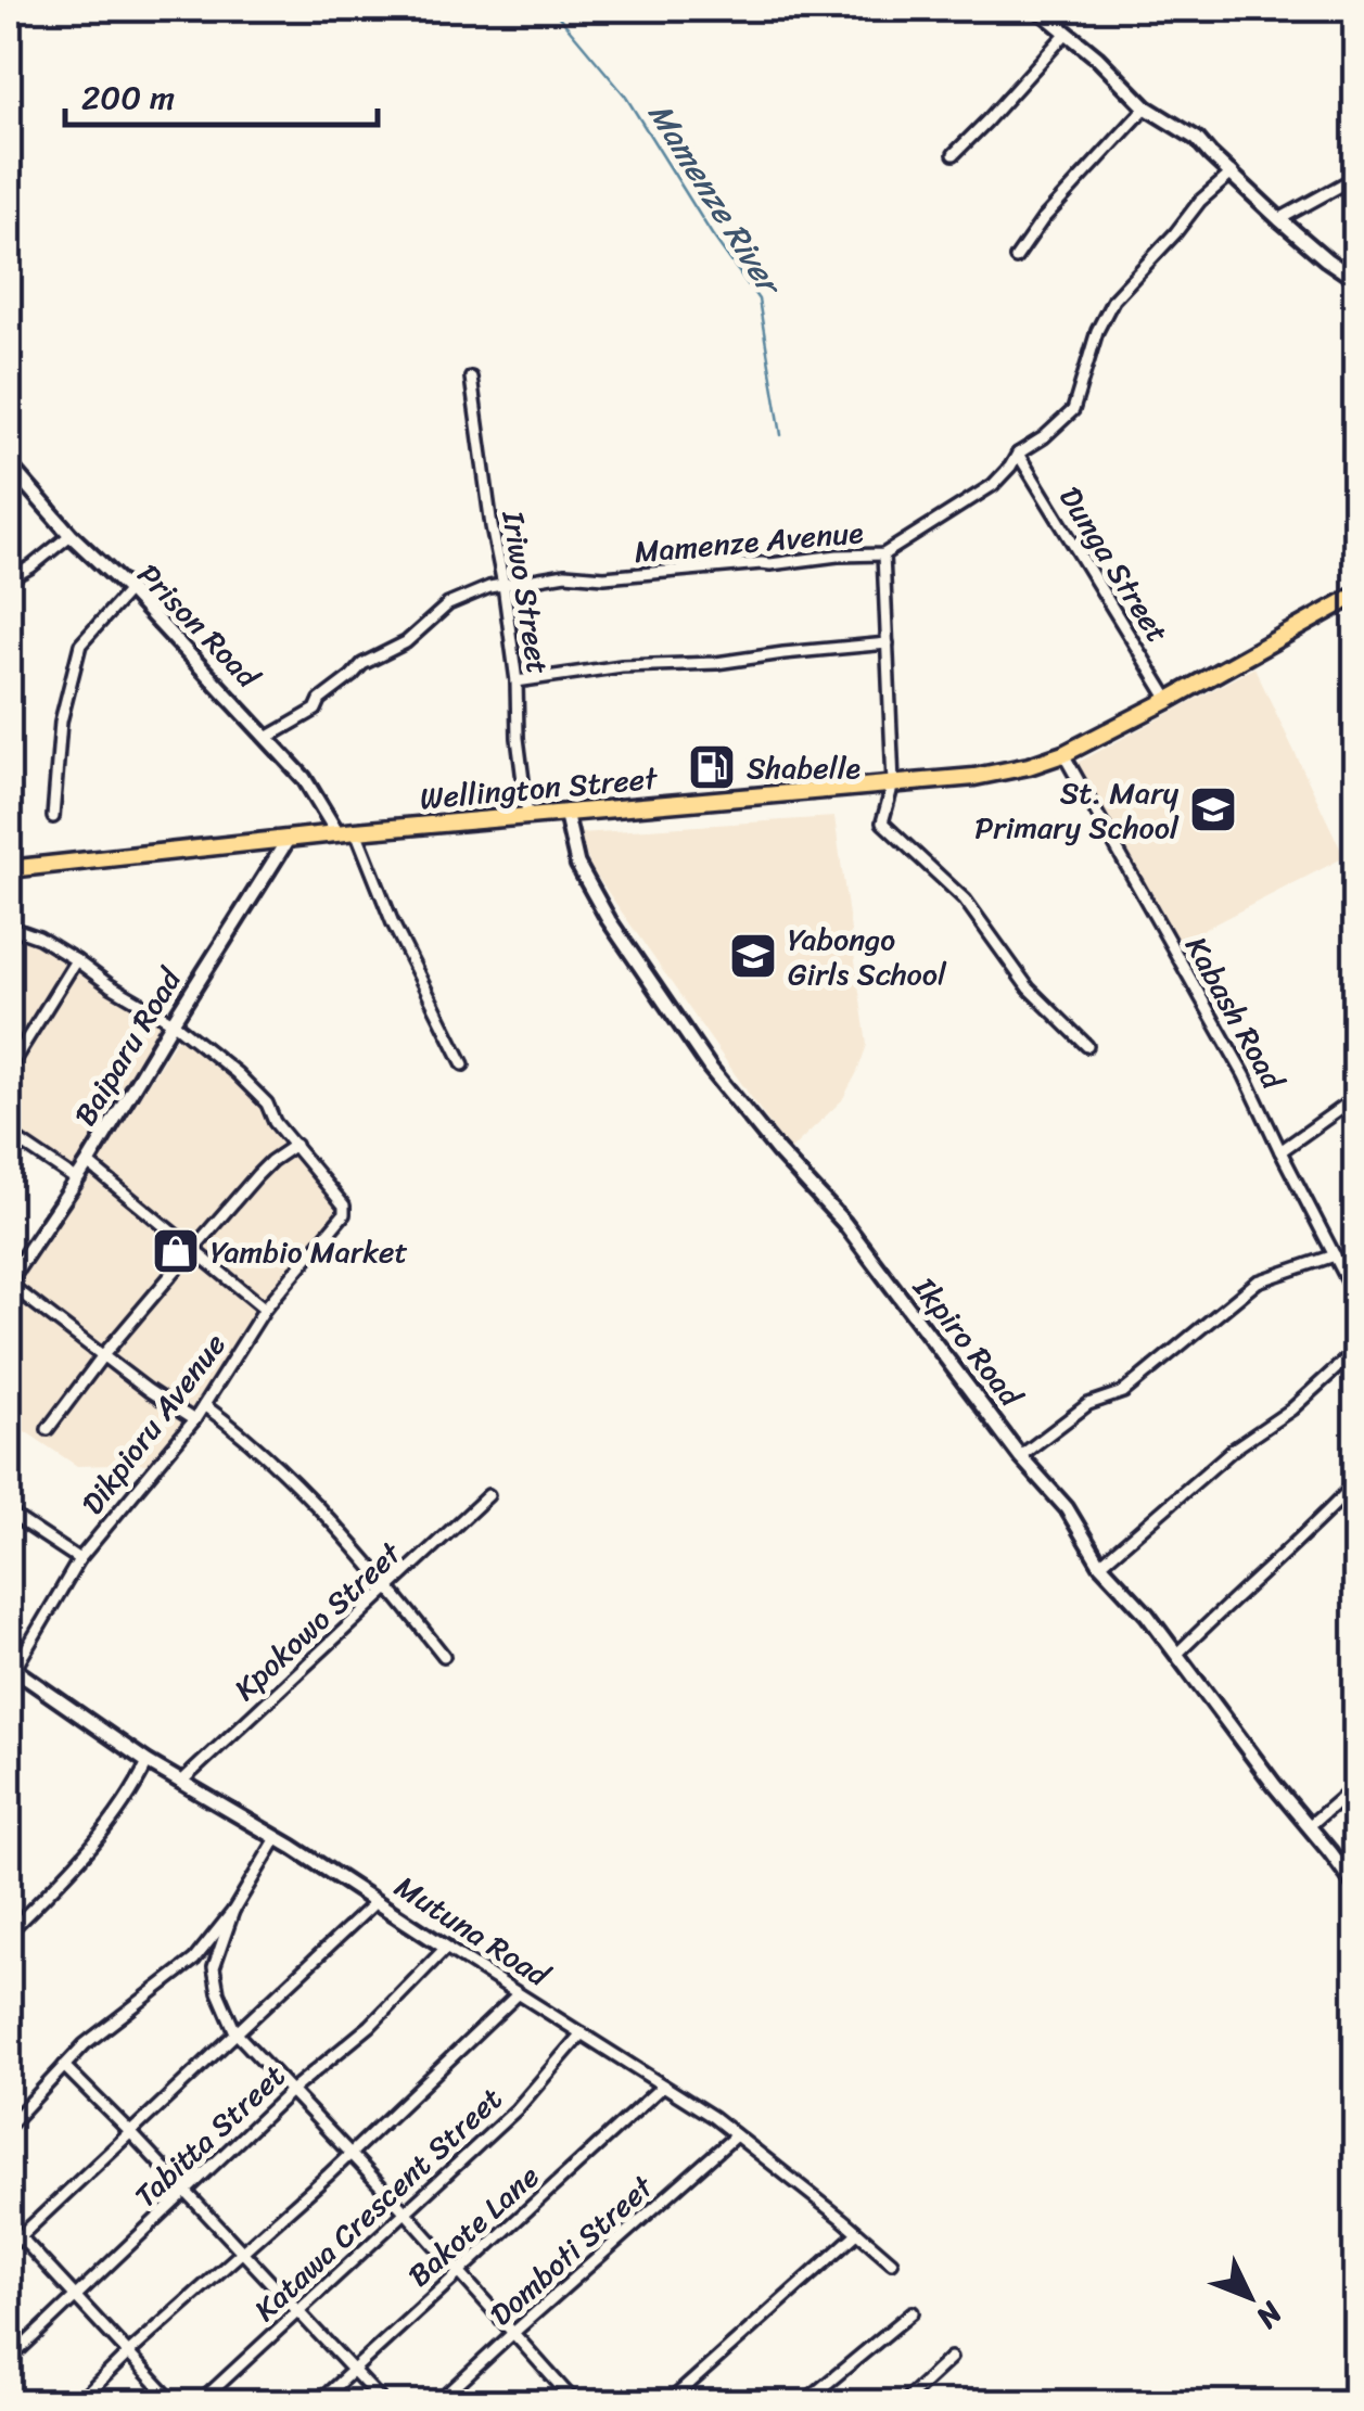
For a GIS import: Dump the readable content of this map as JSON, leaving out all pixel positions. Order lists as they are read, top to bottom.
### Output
{
  "streets": {
    "main road": ["Wellington Street"],
    "street": [
      "Mamenze Avenue",
      "Dunga Street",
      "Iriwo Street",
      "Prison Road",
      "Kabash Road",
      "Baiparu Road",
      "Ikpiro Road",
      "Dikpioru Avenue",
      "Kpokowo Street",
      "Mutuna Road",
      "Tabitta Street",
      "Katawa Crescent Street",
      "Bakote Lane",
      "Domboti Street"
    ]
  },
  "crossings": [
    ["Mamenze Avenue", "Dunga Street"],
    ["Mamenze Avenue", "Iriwo Street"],
    ["Mamenze Avenue", "Prison Road"],
    ["Dunga Street", "Wellington Street"],
    ["Iriwo Street", "Wellington Street"],
    ["Prison Road", "Wellington Street"],
    ["Wellington Street", "Kabash Road"],
    ["Wellington Street", "Baiparu Road"],
    ["Wellington Street", "Ikpiro Road"],
    ["Dikpioru Avenue", "Mutuna Road"],
    ["Kpokowo Street", "Mutuna Road"],
    ["Mutuna Road", "Tabitta Street"],
    ["Mutuna Road", "Katawa Crescent Street"],
    ["Mutuna Road", "Bakote Lane"],
    ["Mutuna Road", "Domboti Street"]
  ],
  "water": ["Mamenze River"],
  "places": {
    "fuel station": ["Shabelle"],
    "school or university": ["St. Mary Primary School", "Yabongo Girls School"],
    "shop": ["Yambio Market"]
  },
  "scale_bar": "200 m",
  "north": "bottom right"
}
